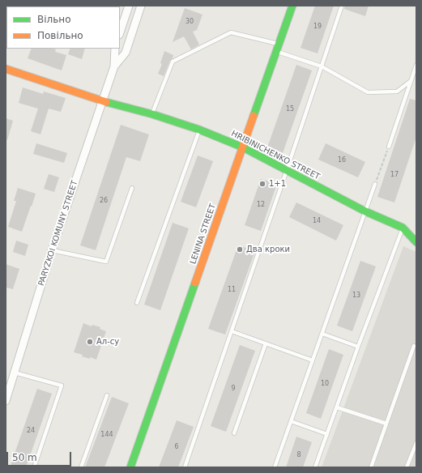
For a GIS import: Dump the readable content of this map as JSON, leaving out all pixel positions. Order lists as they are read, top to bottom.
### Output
{
  "streets": {
    "main road": ["HRIBINICHENKO STREET", "LENINA STREET"],
    "street": ["PARYZKOI KOMUNY STREET"]
  },
  "crossings": [
    ["HRIBINICHENKO STREET", "PARYZKOI KOMUNY STREET"],
    ["HRIBINICHENKO STREET", "LENINA STREET"]
  ],
  "places": ["1+1", "Два кроки", "Ал-су"],
  "house_numbers": [
    "30",
    "19",
    "15",
    "16",
    "17",
    "26",
    "12",
    "14",
    "11",
    "13",
    "10",
    "9",
    "24",
    "144",
    "6",
    "8"
  ],
  "legend": ["Вільно", "Повільно"],
  "scale_bar": "50 m"
}
